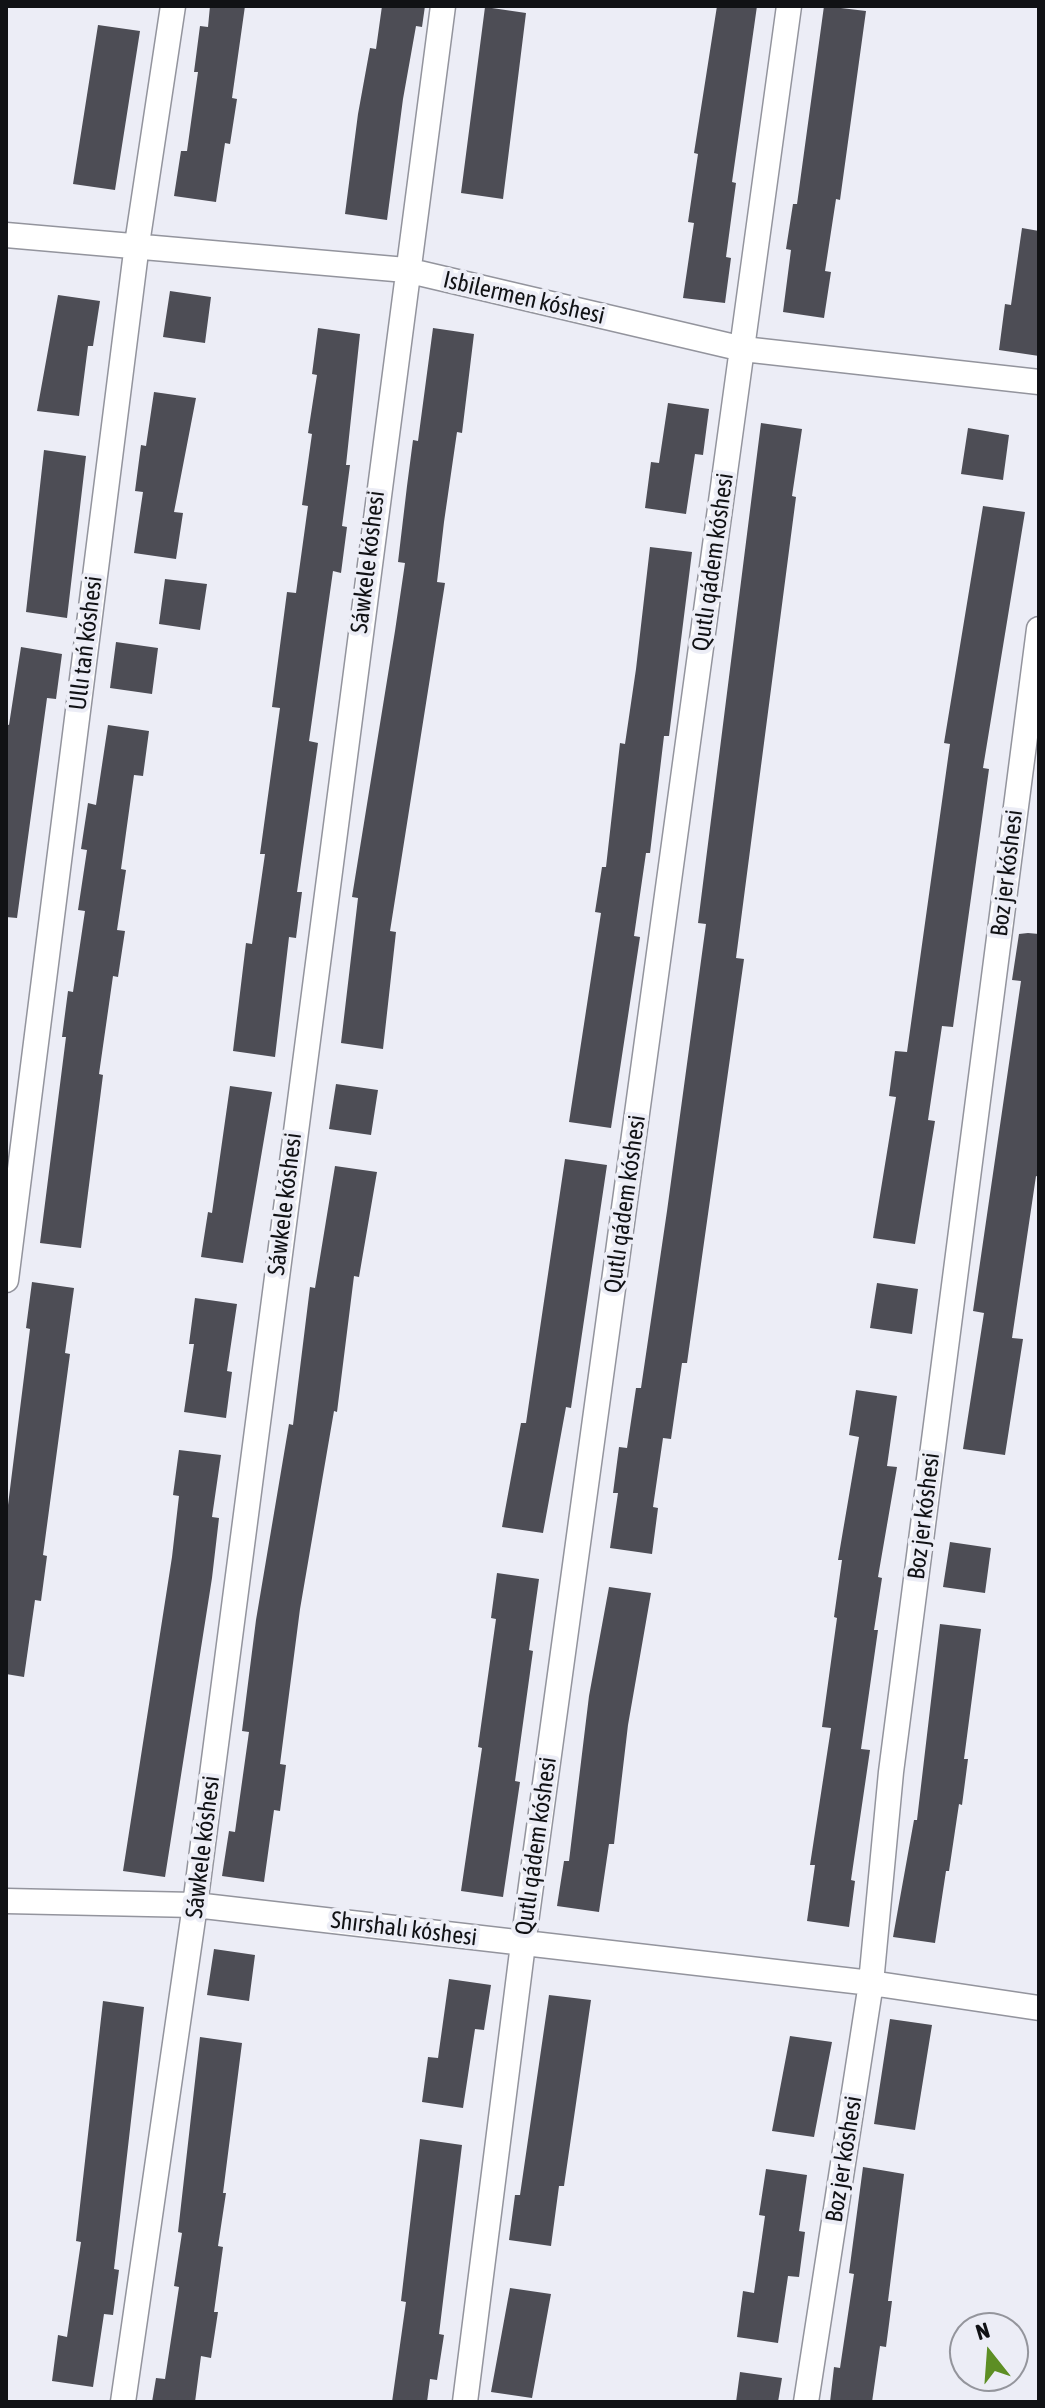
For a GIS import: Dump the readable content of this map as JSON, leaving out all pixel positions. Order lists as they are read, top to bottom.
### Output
{
  "streets": {
    "street": [
      "Isbilermen kóshesi",
      "Sáwkele kóshesi",
      "Qutlı qádem kóshesi",
      "Ullı tań kóshesi",
      "Boz jer kóshesi",
      "Shırshalı kóshesi"
    ]
  },
  "crossings": [
    ["Isbilermen kóshesi", "Sáwkele kóshesi"],
    ["Isbilermen kóshesi", "Qutlı qádem kóshesi"],
    ["Isbilermen kóshesi", "Ullı tań kóshesi"],
    ["Sáwkele kóshesi", "Shırshalı kóshesi"],
    ["Qutlı qádem kóshesi", "Shırshalı kóshesi"],
    ["Boz jer kóshesi", "Shırshalı kóshesi"]
  ],
  "north": "top"
}
